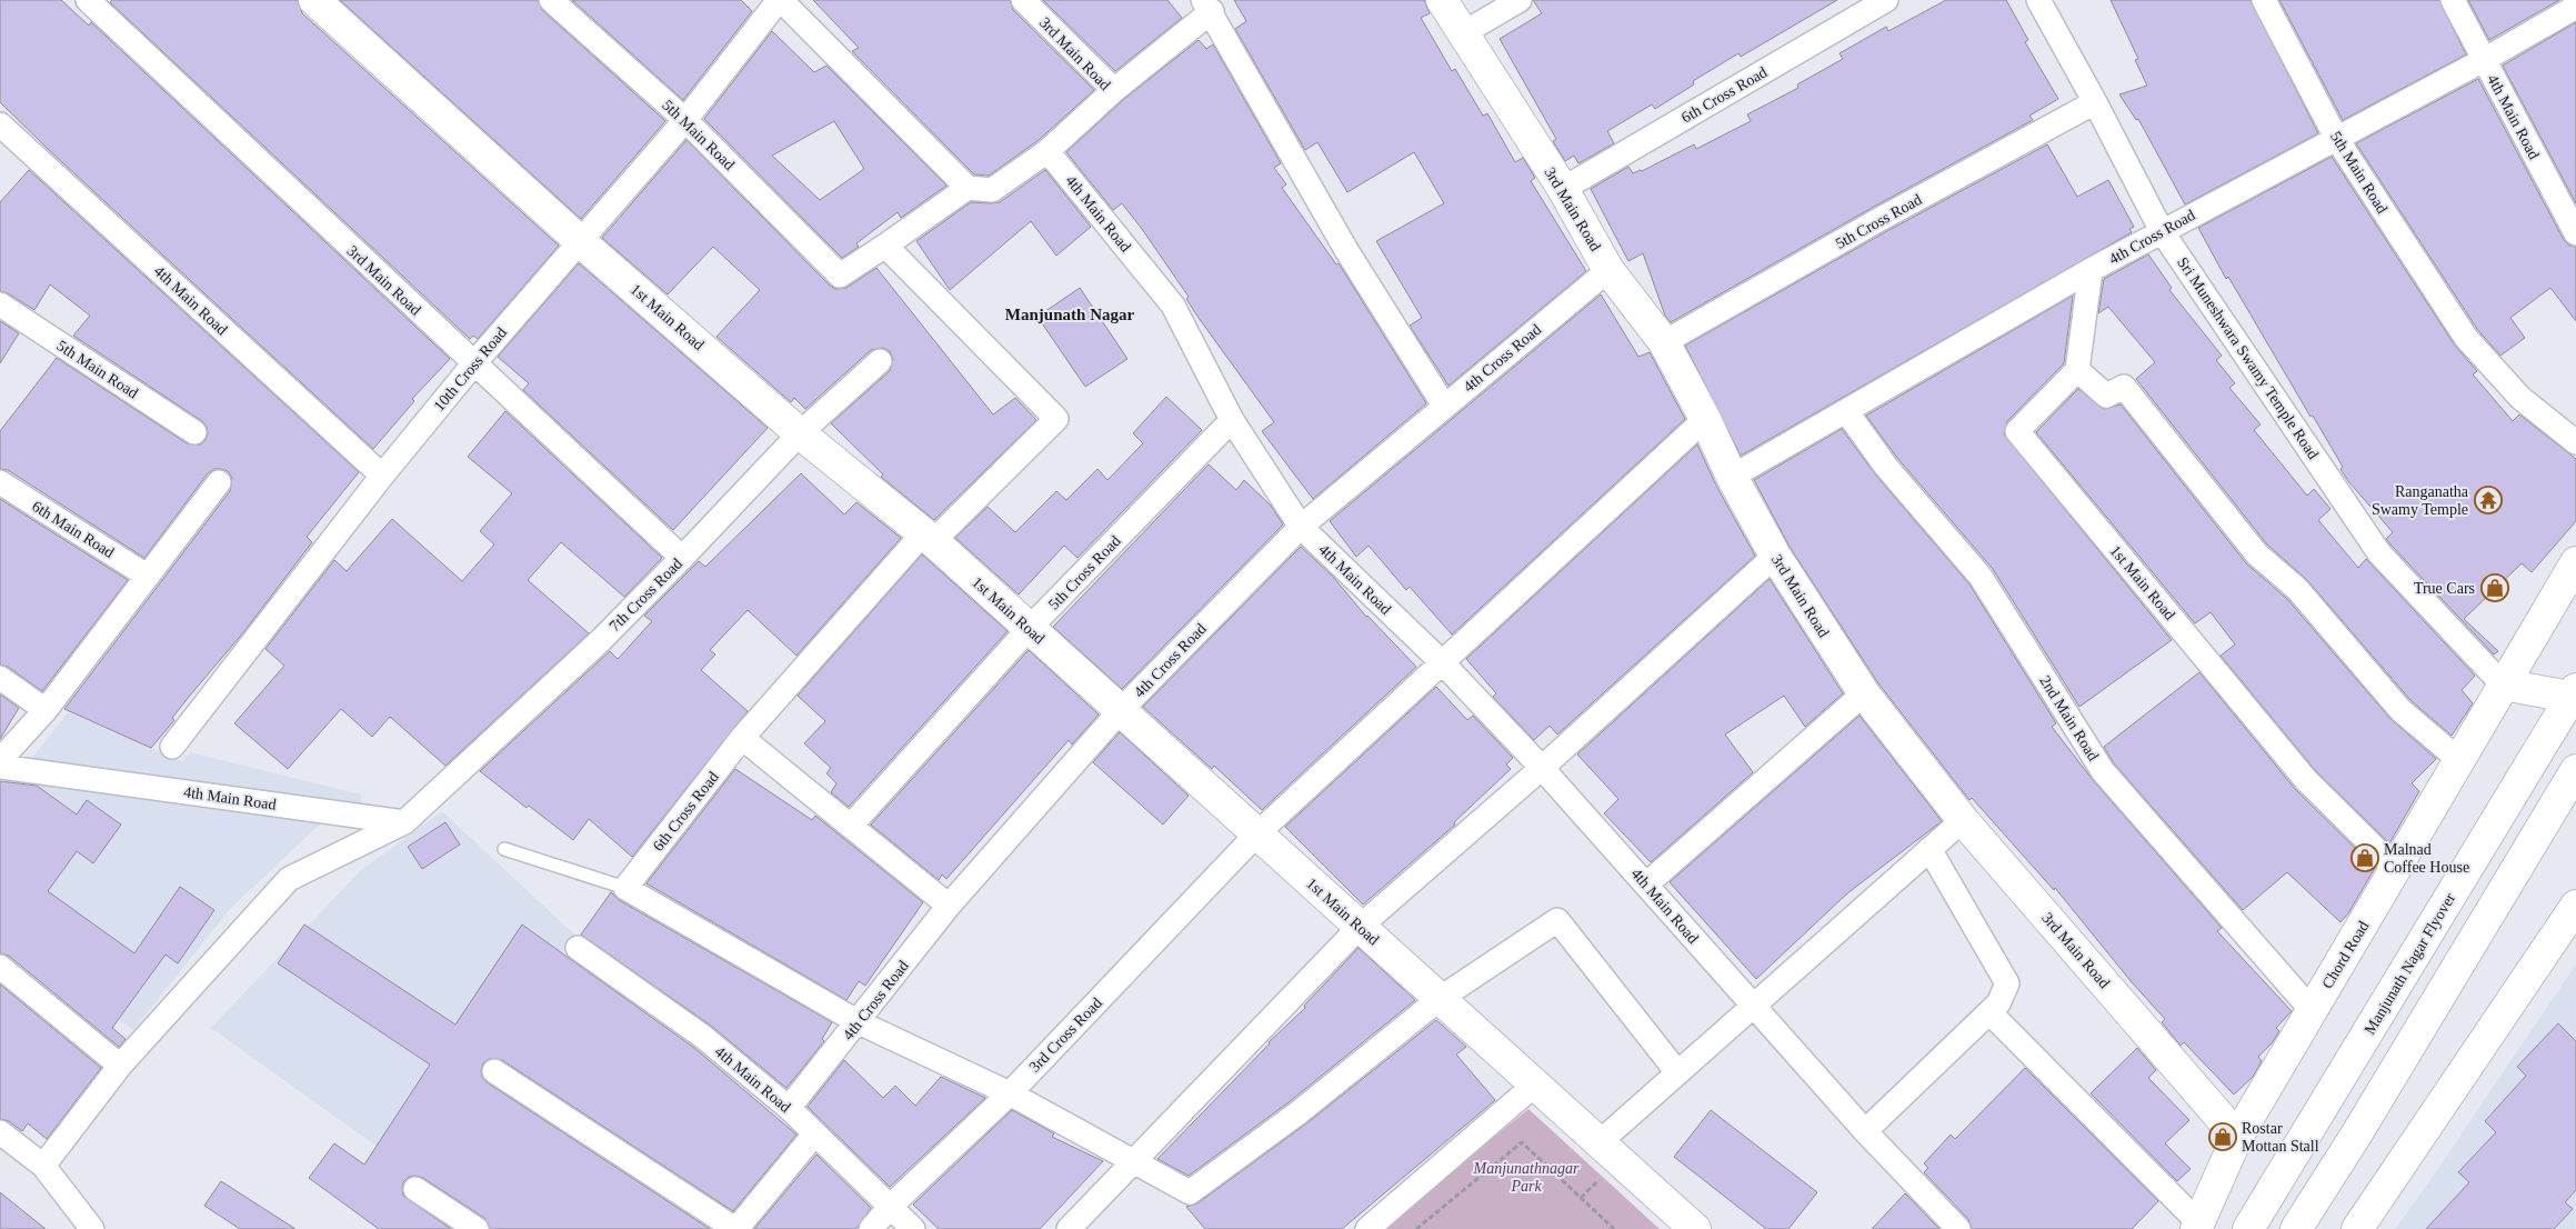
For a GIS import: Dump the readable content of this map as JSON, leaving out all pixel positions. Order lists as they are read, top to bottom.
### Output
{
  "streets": {
    "street": [
      "3rd Main Road",
      "6th Cross Road",
      "4th Main Road",
      "5th Main Road",
      "5th Cross Road",
      "4th Cross Road",
      "1st Main Road",
      "Sri Muneshwara Swamy Temple Road",
      "10th Cross Road",
      "6th Main Road",
      "7th Cross Road",
      "2nd Main Road",
      "Chord Road",
      "Manjunath Nagar Flyover",
      "3rd Cross Road"
    ]
  },
  "crossings": [
    ["3rd Main Road", "6th Cross Road"],
    ["3rd Main Road", "4th Main Road"],
    ["3rd Main Road", "5th Cross Road"],
    ["3rd Main Road", "4th Cross Road"],
    ["3rd Main Road", "10th Cross Road"],
    ["3rd Main Road", "7th Cross Road"],
    ["3rd Main Road", "Chord Road"],
    ["3rd Main Road", "3rd Cross Road"],
    ["6th Cross Road", "5th Main Road"],
    ["6th Cross Road", "1st Main Road"],
    ["4th Main Road", "5th Cross Road"],
    ["4th Main Road", "4th Cross Road"],
    ["4th Main Road", "10th Cross Road"],
    ["4th Main Road", "7th Cross Road"],
    ["4th Main Road", "3rd Cross Road"],
    ["5th Main Road", "4th Cross Road"],
    ["5th Main Road", "10th Cross Road"],
    ["5th Cross Road", "1st Main Road"],
    ["5th Cross Road", "Sri Muneshwara Swamy Temple Road"],
    ["4th Cross Road", "1st Main Road"],
    ["4th Cross Road", "Sri Muneshwara Swamy Temple Road"],
    ["4th Cross Road", "2nd Main Road"],
    ["1st Main Road", "10th Cross Road"],
    ["1st Main Road", "7th Cross Road"],
    ["1st Main Road", "Chord Road"],
    ["1st Main Road", "3rd Cross Road"],
    ["Sri Muneshwara Swamy Temple Road", "Chord Road"],
    ["2nd Main Road", "Chord Road"]
  ],
  "districts": ["Manjunath Nagar"],
  "parks": ["Manjunathnagar Park"],
  "places": {
    "temple": ["Ranganatha Swamy Temple"],
    "shop": ["True Cars", "Malnad Coffee House", "Rostar Mottan Stall"]
  }
}
